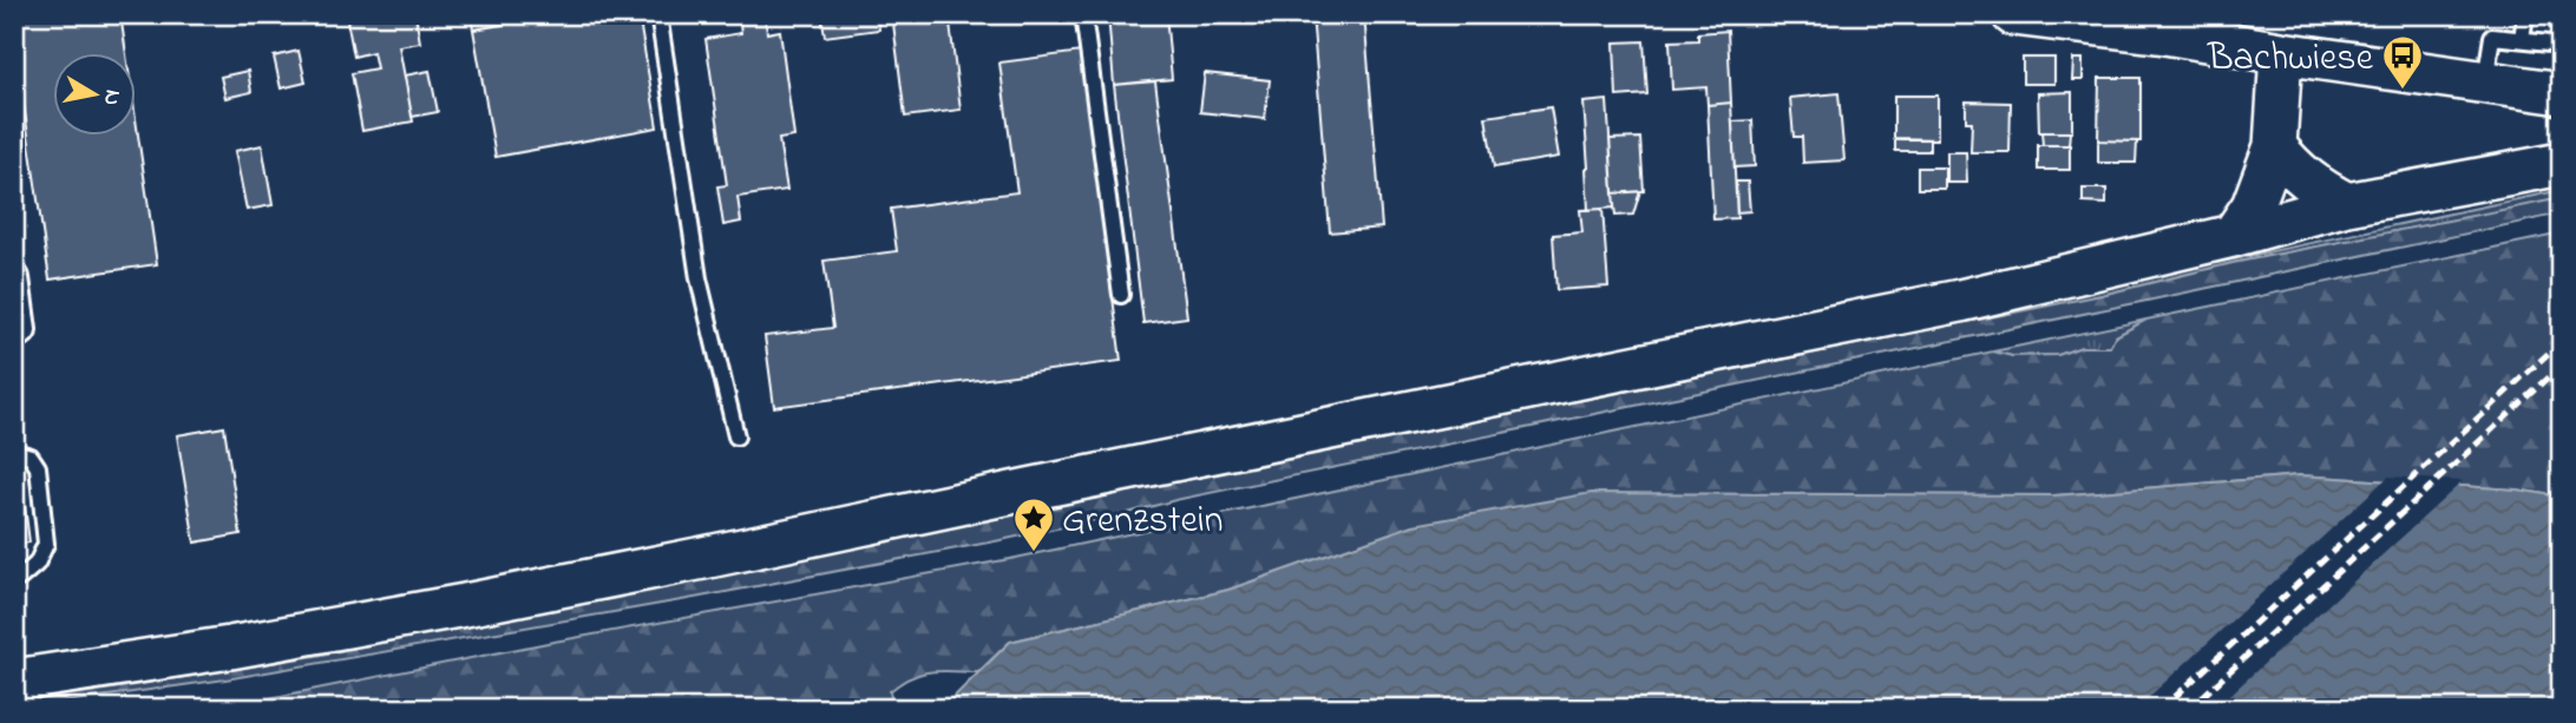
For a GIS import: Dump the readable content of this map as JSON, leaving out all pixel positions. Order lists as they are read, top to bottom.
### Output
{
  "places": {
    "bus stop": ["Bachwiese"],
    "place": ["Grenzstein"]
  },
  "north": "right"
}
